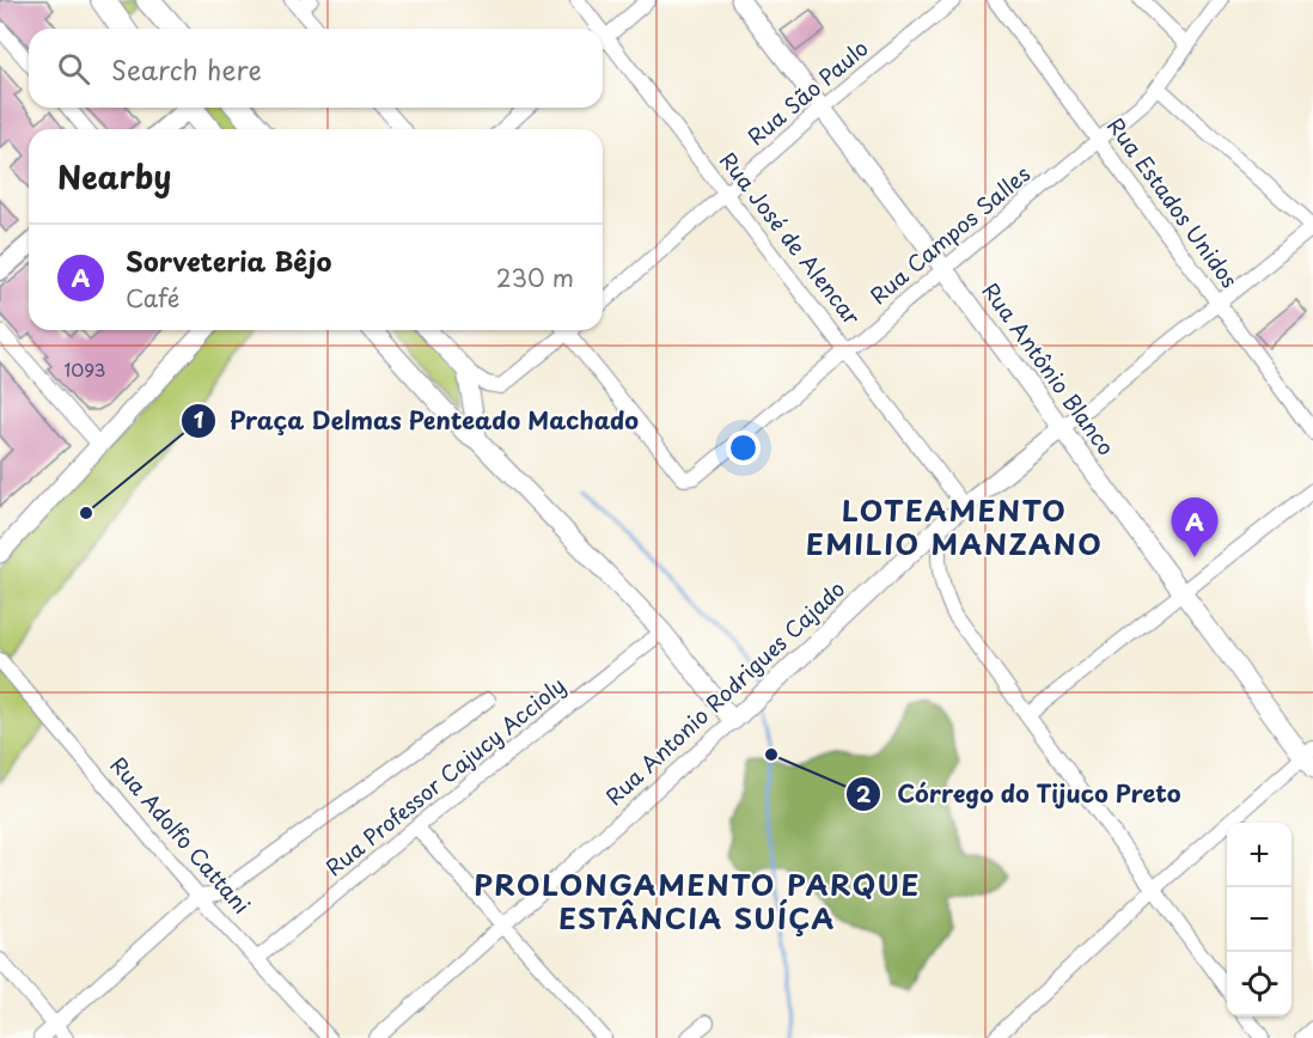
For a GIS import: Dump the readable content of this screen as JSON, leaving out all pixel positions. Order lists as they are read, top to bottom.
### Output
{
  "streets": {
    "street": [
      "Rua São Paulo",
      "Rua Estados Unidos",
      "Rua Campos Salles",
      "Rua José de Alencar",
      "Rua Antônio Blanco",
      "Rua Antonio Rodrigues Cajado",
      "Rua Professor Cajucy Accioly",
      "Rua Adolfo Cattani"
    ]
  },
  "crossings": [
    ["Rua São Paulo", "Rua José de Alencar"],
    ["Rua São Paulo", "Rua Antônio Blanco"],
    ["Rua Estados Unidos", "Rua Campos Salles"],
    ["Rua Estados Unidos", "Rua Antonio Rodrigues Cajado"],
    ["Rua Campos Salles", "Rua José de Alencar"],
    ["Rua Campos Salles", "Rua Antônio Blanco"],
    ["Rua José de Alencar", "Rua Antonio Rodrigues Cajado"],
    ["Rua Antônio Blanco", "Rua Antonio Rodrigues Cajado"],
    ["Rua Professor Cajucy Accioly", "Rua Adolfo Cattani"]
  ],
  "districts": ["LOTEAMENTO EMILIO MANZANO", "PROLONGAMENTO PARQUE ESTÂNCIA SUÍÇA"],
  "places": ["Praça Delmas Penteado Machado", "Córrego do Tijuco Preto"],
  "house_numbers": ["1093"],
  "page": {
    "search": "Search here",
    "heading": "Nearby",
    "list": [
      {
        "mark": "A",
        "name": "Sorveteria Bêjo",
        "note": "Café",
        "value": "230 m"
      }
    ],
    "pins": "A",
    "map_buttons": ["+", "−"]
  }
}
